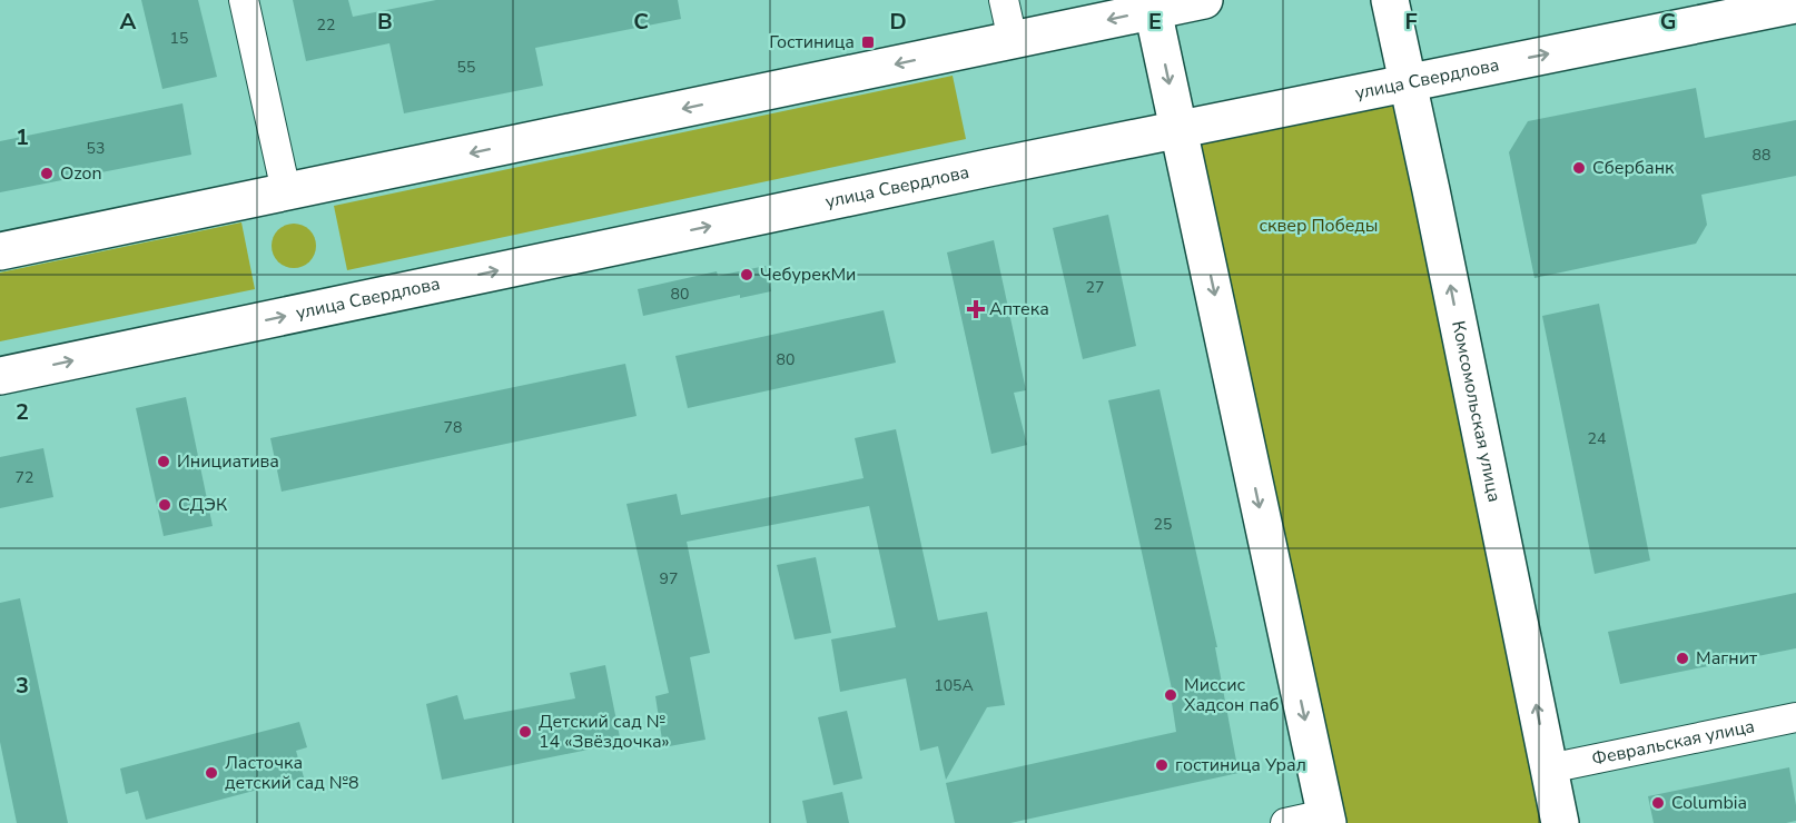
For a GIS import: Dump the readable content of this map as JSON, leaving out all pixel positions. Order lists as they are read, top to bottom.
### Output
{
  "streets": {
    "main road": ["улица Свердлова", "Комсомольская улица"],
    "street": ["Февральская улица"]
  },
  "crossings": [
    ["улица Свердлова", "Комсомольская улица"],
    ["Комсомольская улица", "Февральская улица"]
  ],
  "parks": ["сквер Победы"],
  "places": {
    "transit": ["Гостиница"],
    "other": [
      "Сбербанк",
      "Ozon",
      "ЧебурекМи",
      "Инициатива",
      "СДЭК",
      "Магнит",
      "Миссис Хадсон паб",
      "Детский сад № 14 «Звёздочка»",
      "гостиница Урал",
      "Ласточка детский сад №8",
      "Columbia"
    ],
    "health": ["Аптека"]
  },
  "house_numbers": [
    "22",
    "15",
    "55",
    "53",
    "88",
    "27",
    "80",
    "80",
    "78",
    "24",
    "72",
    "25",
    "97",
    "105А"
  ],
  "grid": {
    "columns": [
      "A",
      "B",
      "C",
      "D",
      "E",
      "F",
      "G"
    ],
    "rows": ["1", "2", "3"]
  }
}
